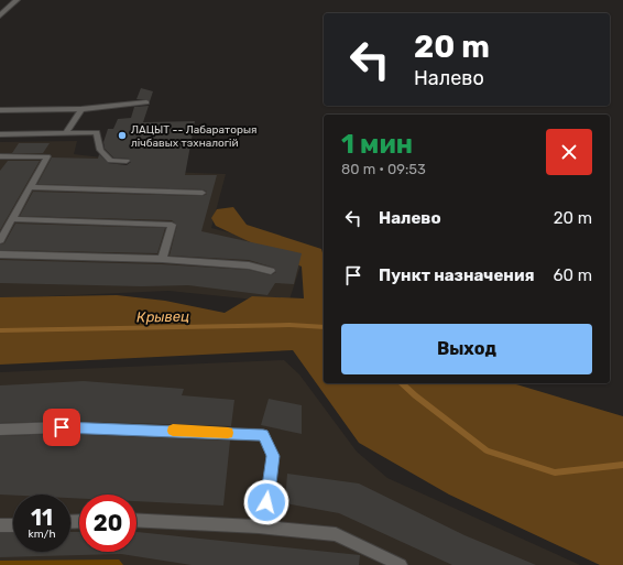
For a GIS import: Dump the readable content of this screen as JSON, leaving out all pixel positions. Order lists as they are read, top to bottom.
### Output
{
  "water": ["Крывец"],
  "places": ["ЛАЦЫТ -- Лабараторыя лічбавых тэхналогій"],
  "page": {
    "turn": ["20 m", "Налево"],
    "heading": ["1 мин", "80 m · 09:53"],
    "list": [
      {
        "name": "Налево",
        "value": "20 m"
      },
      {
        "name": "Пункт назначения",
        "value": "60 m"
      }
    ],
    "buttons": "Выход",
    "speed": "11 km/h",
    "limit": "20"
  }
}
